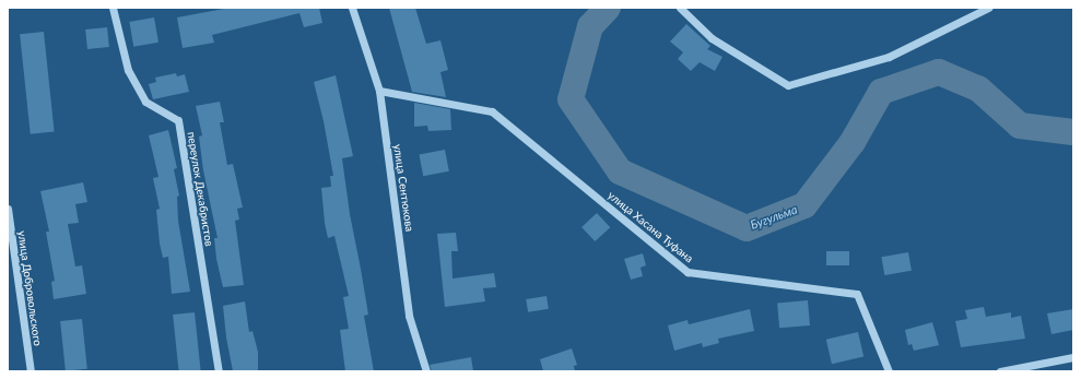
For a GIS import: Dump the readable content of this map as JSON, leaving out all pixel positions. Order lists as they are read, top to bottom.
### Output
{
  "streets": {
    "street": [
      "улица Сентюкова",
      "переулок Декабристов",
      "улица Хасана Туфана",
      "улица Добровольского"
    ]
  },
  "crossings": [
    ["улица Сентюкова", "улица Хасана Туфана"]
  ],
  "water": ["Бугульма"]
}
